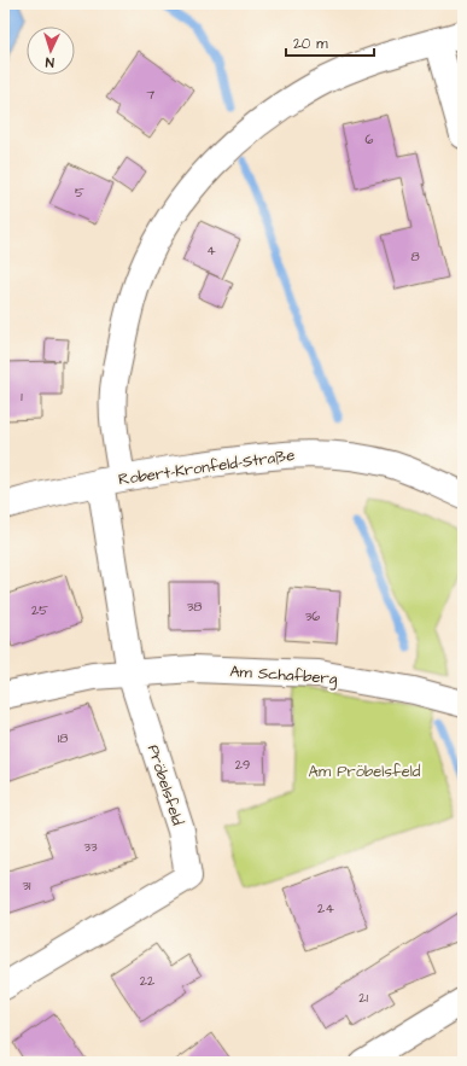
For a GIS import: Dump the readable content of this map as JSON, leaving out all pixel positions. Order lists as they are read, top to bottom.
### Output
{
  "streets": {
    "street": ["Robert-Kronfeld-Straße", "Am Schafberg", "Pröbelsfeld"]
  },
  "crossings": [
    ["Robert-Kronfeld-Straße", "Pröbelsfeld"],
    ["Am Schafberg", "Pröbelsfeld"]
  ],
  "parks": ["Am Pröbelsfeld"],
  "house_numbers": [
    "7",
    "6",
    "5",
    "4",
    "8",
    "1",
    "38",
    "25",
    "36",
    "18",
    "29",
    "33",
    "31",
    "24",
    "22",
    "21"
  ],
  "scale_bar": "20 m",
  "north": "bottom"
}
